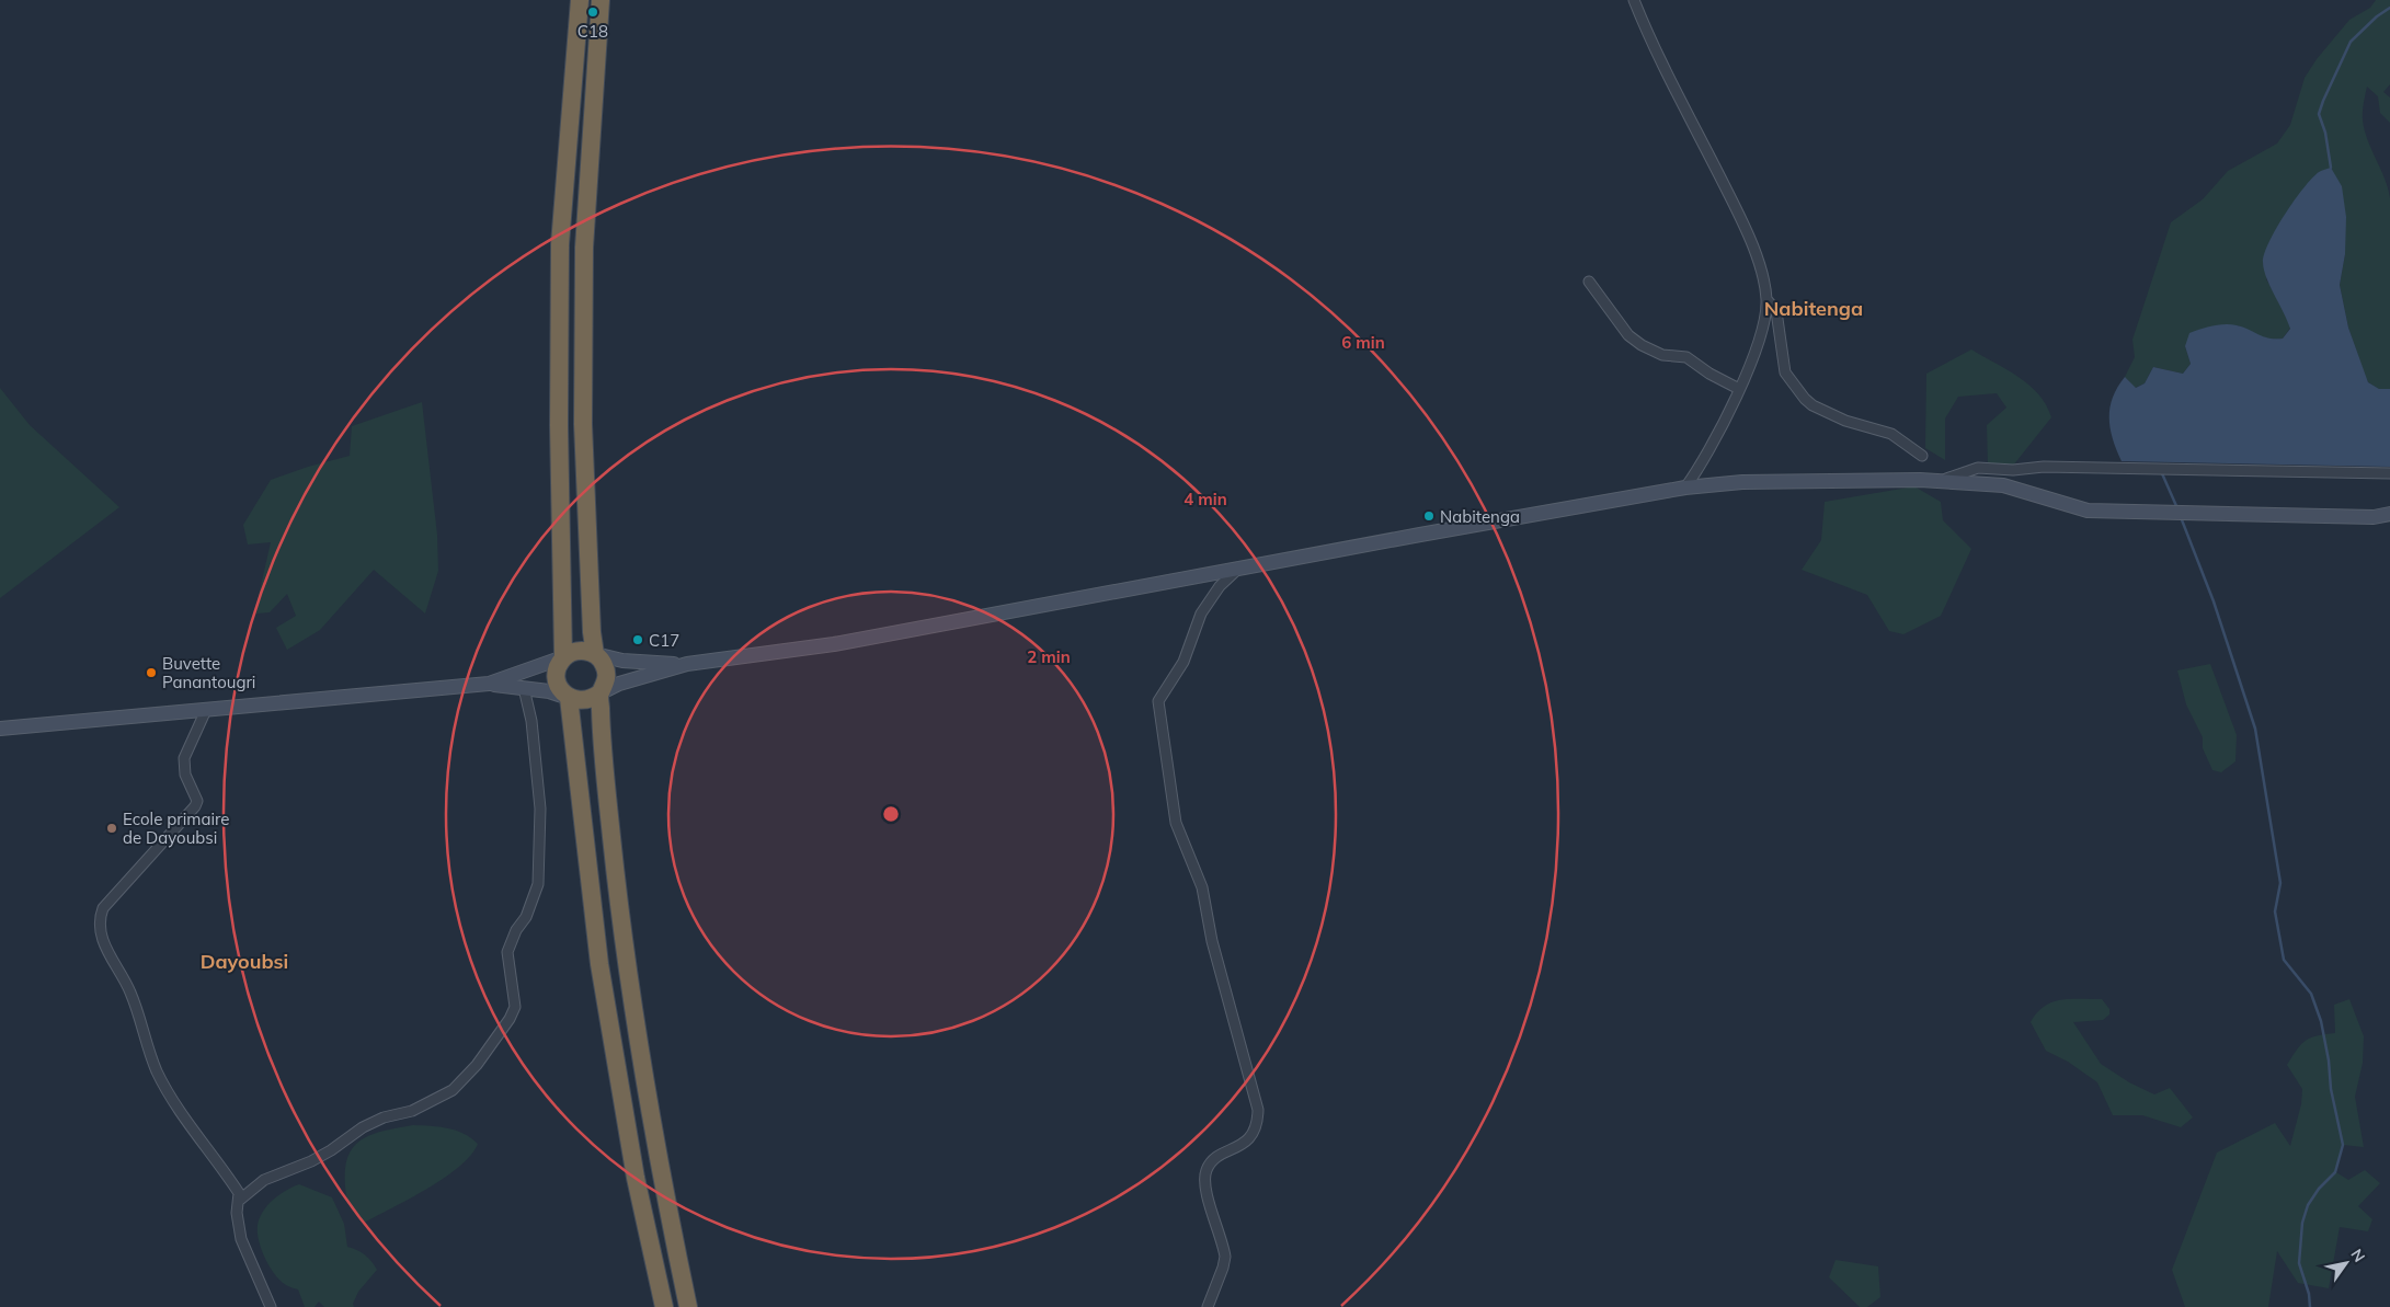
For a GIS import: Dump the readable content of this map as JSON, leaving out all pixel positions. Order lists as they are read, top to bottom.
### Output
{
  "districts": ["Nabitenga", "Dayoubsi"],
  "places": [
    "C18",
    "Nabitenga",
    "C17",
    "Buvette Panantougri",
    "Ecole primaire de Dayoubsi"
  ],
  "north": "top right",
  "rings": ["6 min", "4 min", "2 min"]
}
